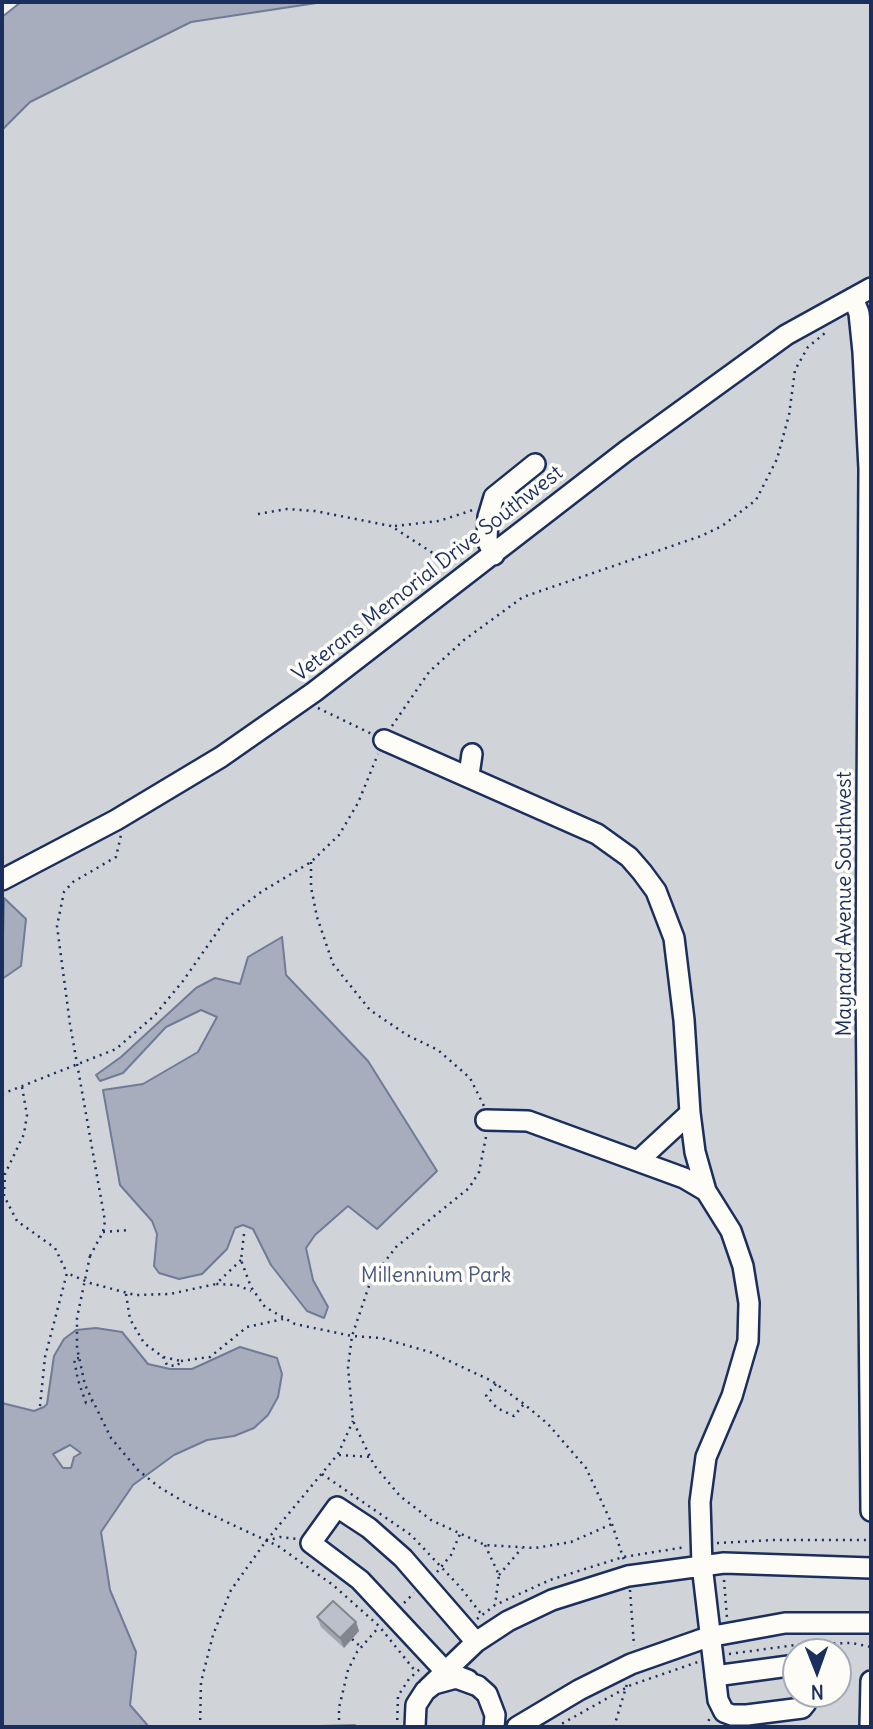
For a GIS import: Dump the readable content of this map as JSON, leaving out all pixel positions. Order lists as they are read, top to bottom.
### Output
{
  "streets": {
    "street": ["Veterans Memorial Drive Southwest", "Maynard Avenue Southwest"]
  },
  "crossings": [
    ["Veterans Memorial Drive Southwest", "Maynard Avenue Southwest"]
  ],
  "parks": ["Millennium Park"],
  "north": "bottom"
}
